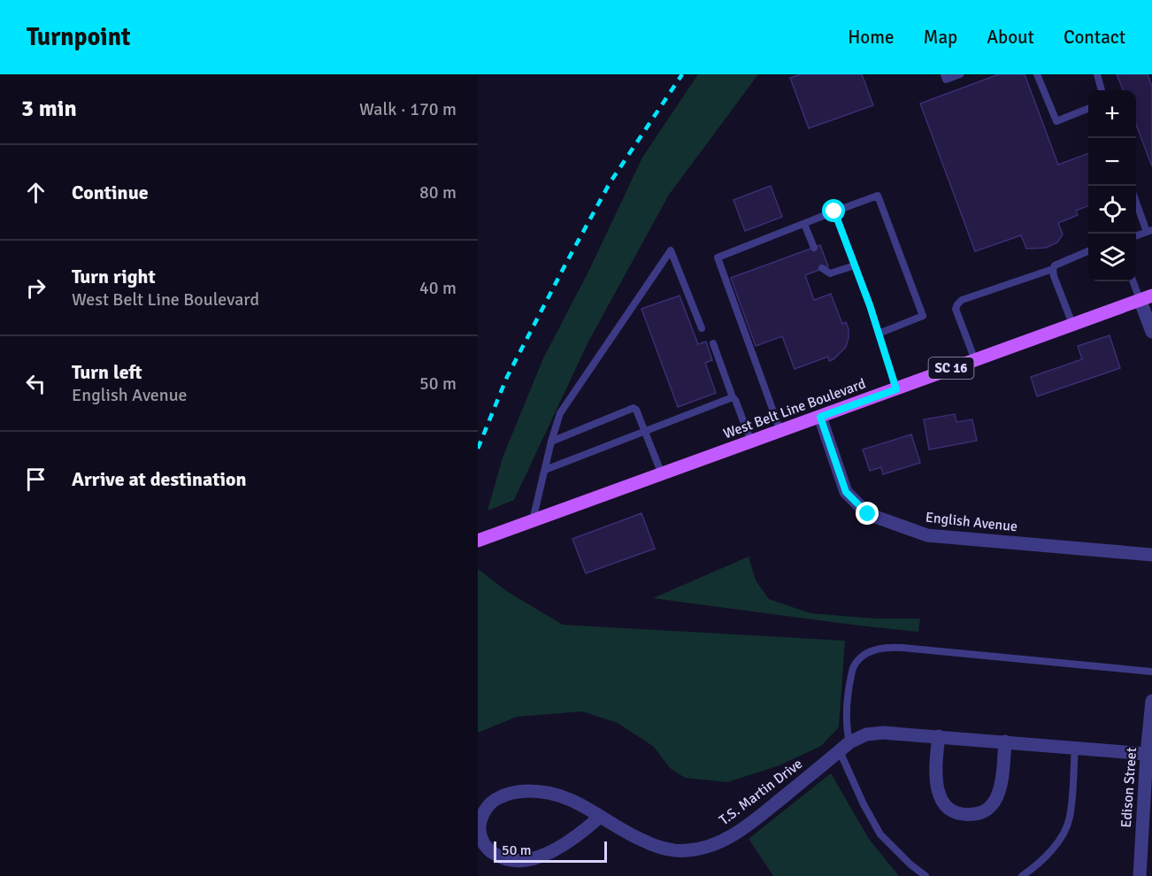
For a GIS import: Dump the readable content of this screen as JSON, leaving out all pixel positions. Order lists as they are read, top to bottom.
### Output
{
  "streets": {
    "main road": ["SC 16", "West Belt Line Boulevard"],
    "street": ["English Avenue", "Edison Street", "T.S. Martin Drive"]
  },
  "crossings": [
    ["West Belt Line Boulevard", "English Avenue"],
    ["Edison Street", "T.S. Martin Drive"]
  ],
  "scale_bar": "50 m",
  "page": {
    "header": "Turnpoint",
    "nav": [
      "Home",
      "Map",
      "About",
      "Contact"
    ],
    "heading": ["3 min", "Walk · 170 m"],
    "map_buttons": ["+", "−"],
    "list": [
      ["Continue", "80 m"],
      ["Turn right", "West Belt Line Boulevard", "40 m"],
      ["Turn left", "English Avenue", "50 m"],
      "Arrive at destination"
    ],
    "scale": "50 m"
  }
}
